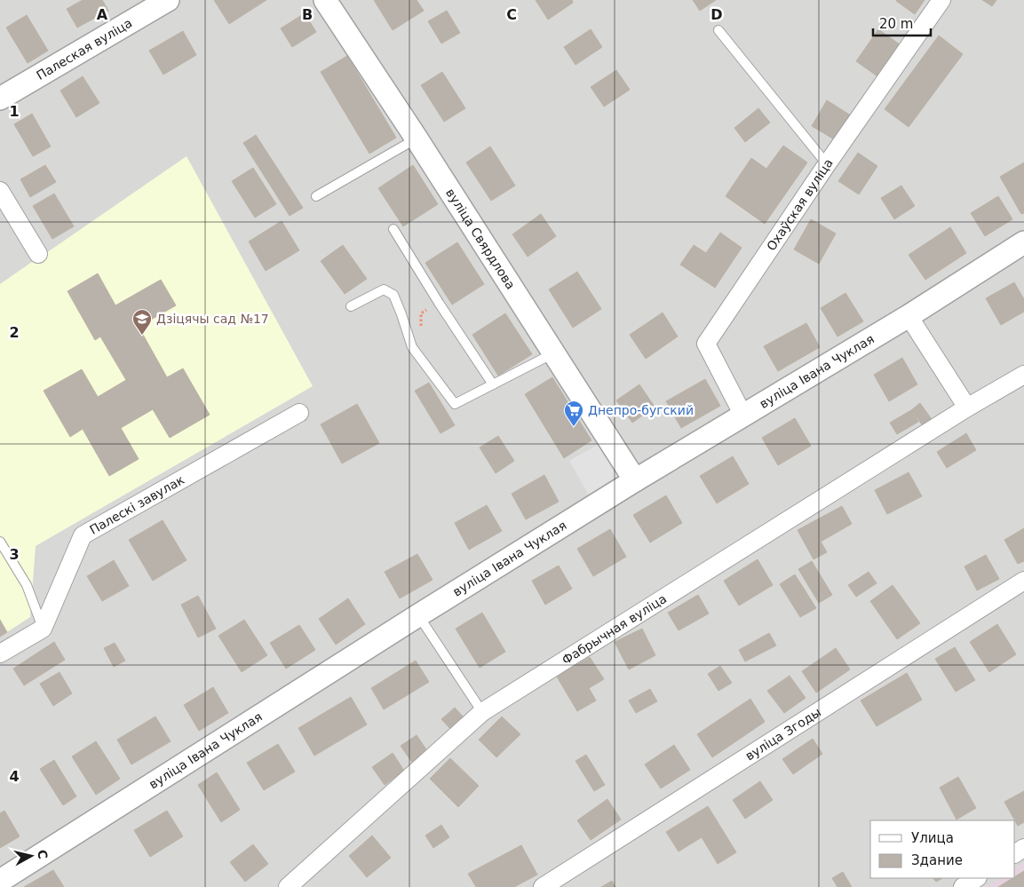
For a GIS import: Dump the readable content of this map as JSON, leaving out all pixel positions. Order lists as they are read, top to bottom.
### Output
{
  "streets": {
    "street": [
      "Палеская вуліца",
      "Охаўская вуліца",
      "вуліца Свярдлова",
      "вуліца Івана Чуклая",
      "Палескі завулак",
      "Фабрычная вуліца",
      "вуліца Згоды"
    ]
  },
  "crossings": [
    ["Охаўская вуліца", "вуліца Івана Чуклая"],
    ["вуліца Свярдлова", "вуліца Івана Чуклая"]
  ],
  "places": {
    "school or university": ["Дзіцячы сад №17"],
    "supermarket": ["Днепро-бугский"]
  },
  "legend": ["Улица", "Здание"],
  "scale_bar": "20 m",
  "north": "right",
  "grid": {
    "columns": [
      "A",
      "B",
      "C",
      "D"
    ],
    "rows": [
      "1",
      "2",
      "3",
      "4"
    ]
  }
}
